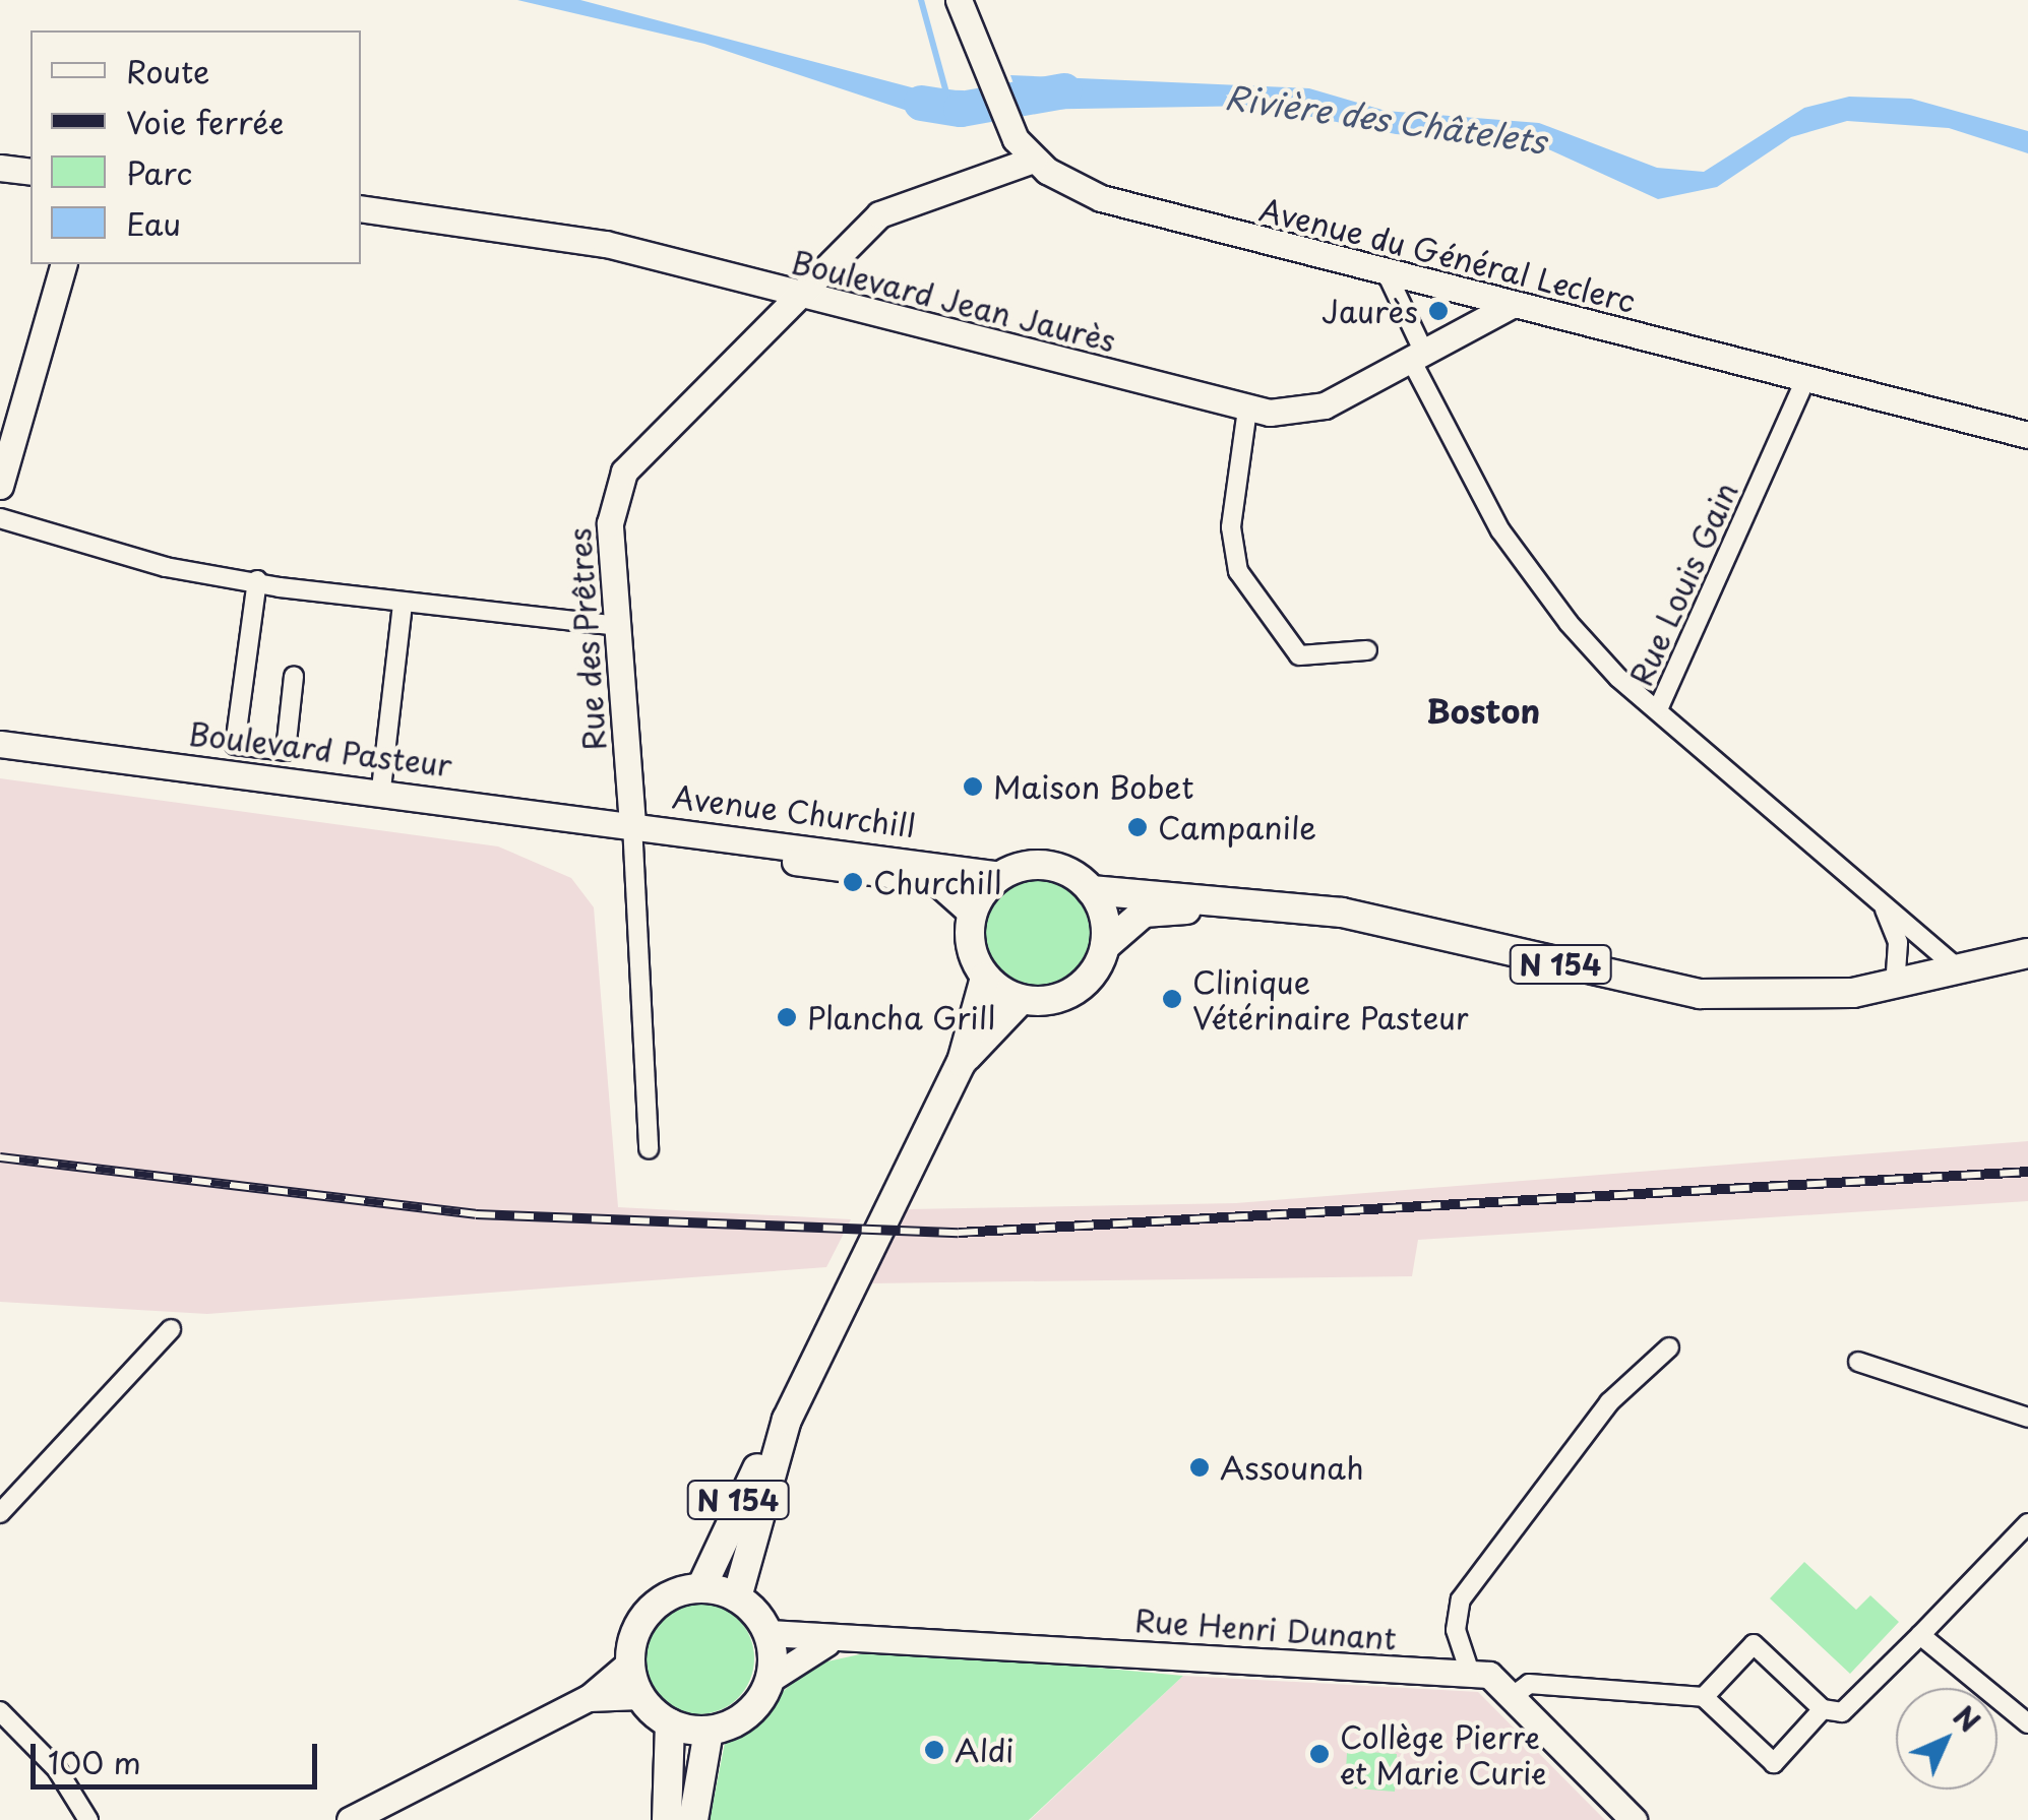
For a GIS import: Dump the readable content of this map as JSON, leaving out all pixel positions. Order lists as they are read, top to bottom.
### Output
{
  "streets": {
    "main road": ["N 154"],
    "street": [
      "Avenue du Général Leclerc",
      "Boulevard Jean Jaurès",
      "Rue Louis Gain",
      "Rue des Prêtres",
      "Boulevard Pasteur",
      "Avenue Churchill",
      "Rue Henri Dunant"
    ]
  },
  "crossings": [
    ["Avenue du Général Leclerc", "Boulevard Jean Jaurès"],
    ["Avenue du Général Leclerc", "Rue Louis Gain"],
    ["Avenue du Général Leclerc", "Rue des Prêtres"],
    ["Boulevard Jean Jaurès", "Rue des Prêtres"],
    ["Rue Louis Gain", "N 154"],
    ["Rue des Prêtres", "Boulevard Pasteur"],
    ["Rue des Prêtres", "Avenue Churchill"],
    ["Boulevard Pasteur", "Avenue Churchill"],
    ["Avenue Churchill", "N 154"],
    ["N 154", "Rue Henri Dunant"]
  ],
  "districts": ["Boston"],
  "water": ["Rivière des Châtelets"],
  "places": [
    "Jaurès",
    "Maison Bobet",
    "Campanile",
    "Churchill",
    "Clinique Vétérinaire Pasteur",
    "Plancha Grill",
    "Assounah",
    "Aldi",
    "Collège Pierre et Marie Curie"
  ],
  "legend": [
    "Route",
    "Voie ferrée",
    "Parc",
    "Eau"
  ],
  "scale_bar": "100 m",
  "north": "top right"
}
